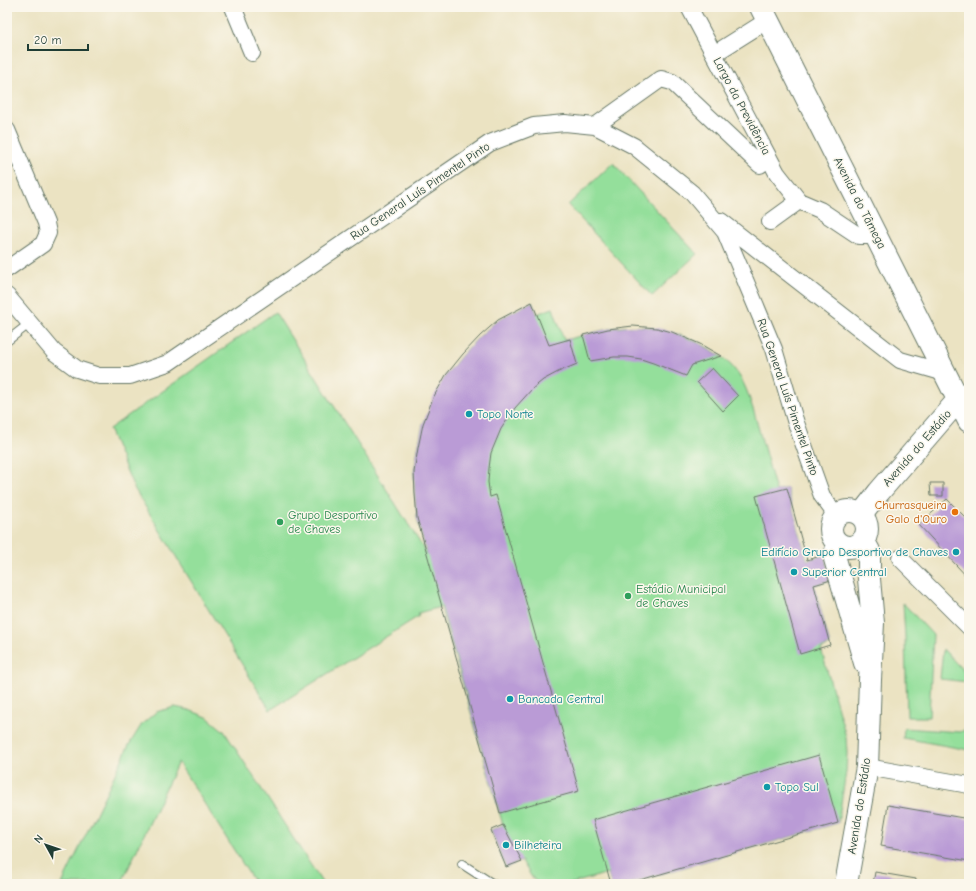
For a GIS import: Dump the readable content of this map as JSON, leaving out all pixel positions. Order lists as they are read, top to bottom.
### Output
{
  "streets": {
    "street": [
      "Largo da Previdência",
      "Rua General Luís Pimentel Pinto",
      "Avenida do Tâmega",
      "Avenida do Estádio"
    ]
  },
  "crossings": [
    ["Rua General Luís Pimentel Pinto", "Avenida do Estádio"],
    ["Avenida do Tâmega", "Avenida do Estádio"]
  ],
  "places": [
    "Topo Norte",
    "Churrasqueira Galo d'Ouro",
    "Grupo Desportivo de Chaves",
    "Edifício Grupo Desportivo de Chaves",
    "Superior Central",
    "Estádio Municipal de Chaves",
    "Bancada Central",
    "Topo Sul",
    "Bilheteira"
  ],
  "scale_bar": "20 m",
  "north": "top left"
}
